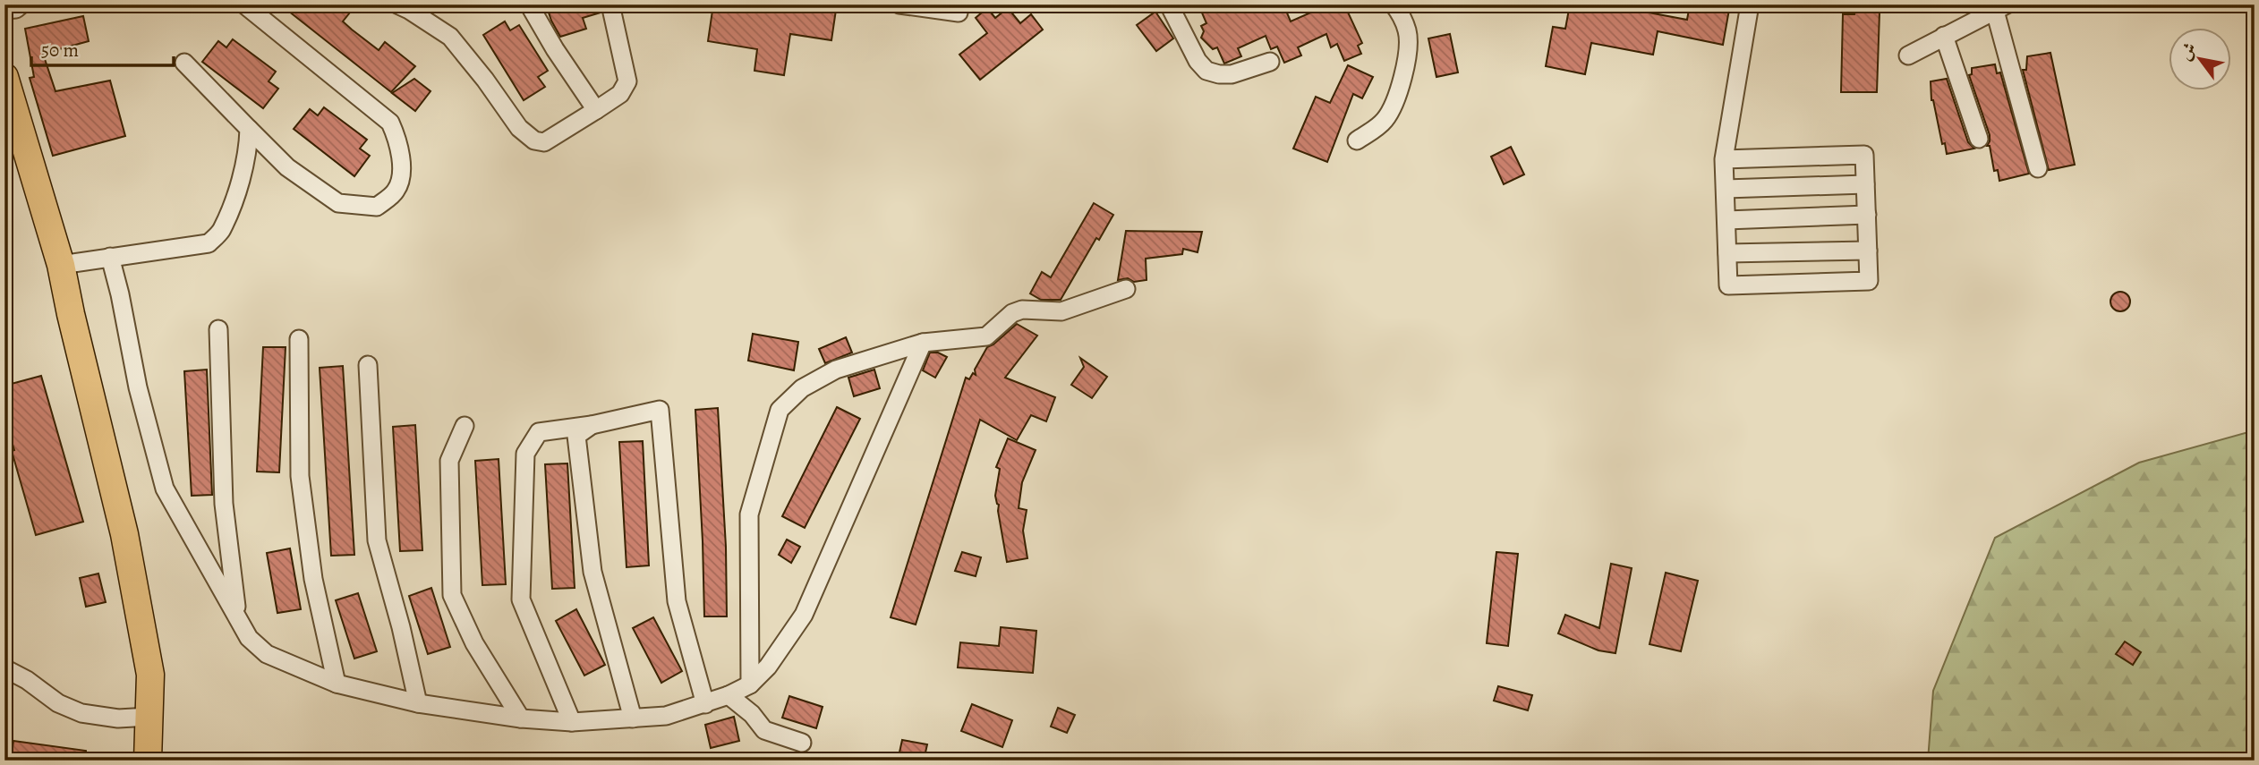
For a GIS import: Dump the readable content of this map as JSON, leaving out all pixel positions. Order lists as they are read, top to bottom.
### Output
{
  "scale_bar": "50 m",
  "north": "top left"
}
